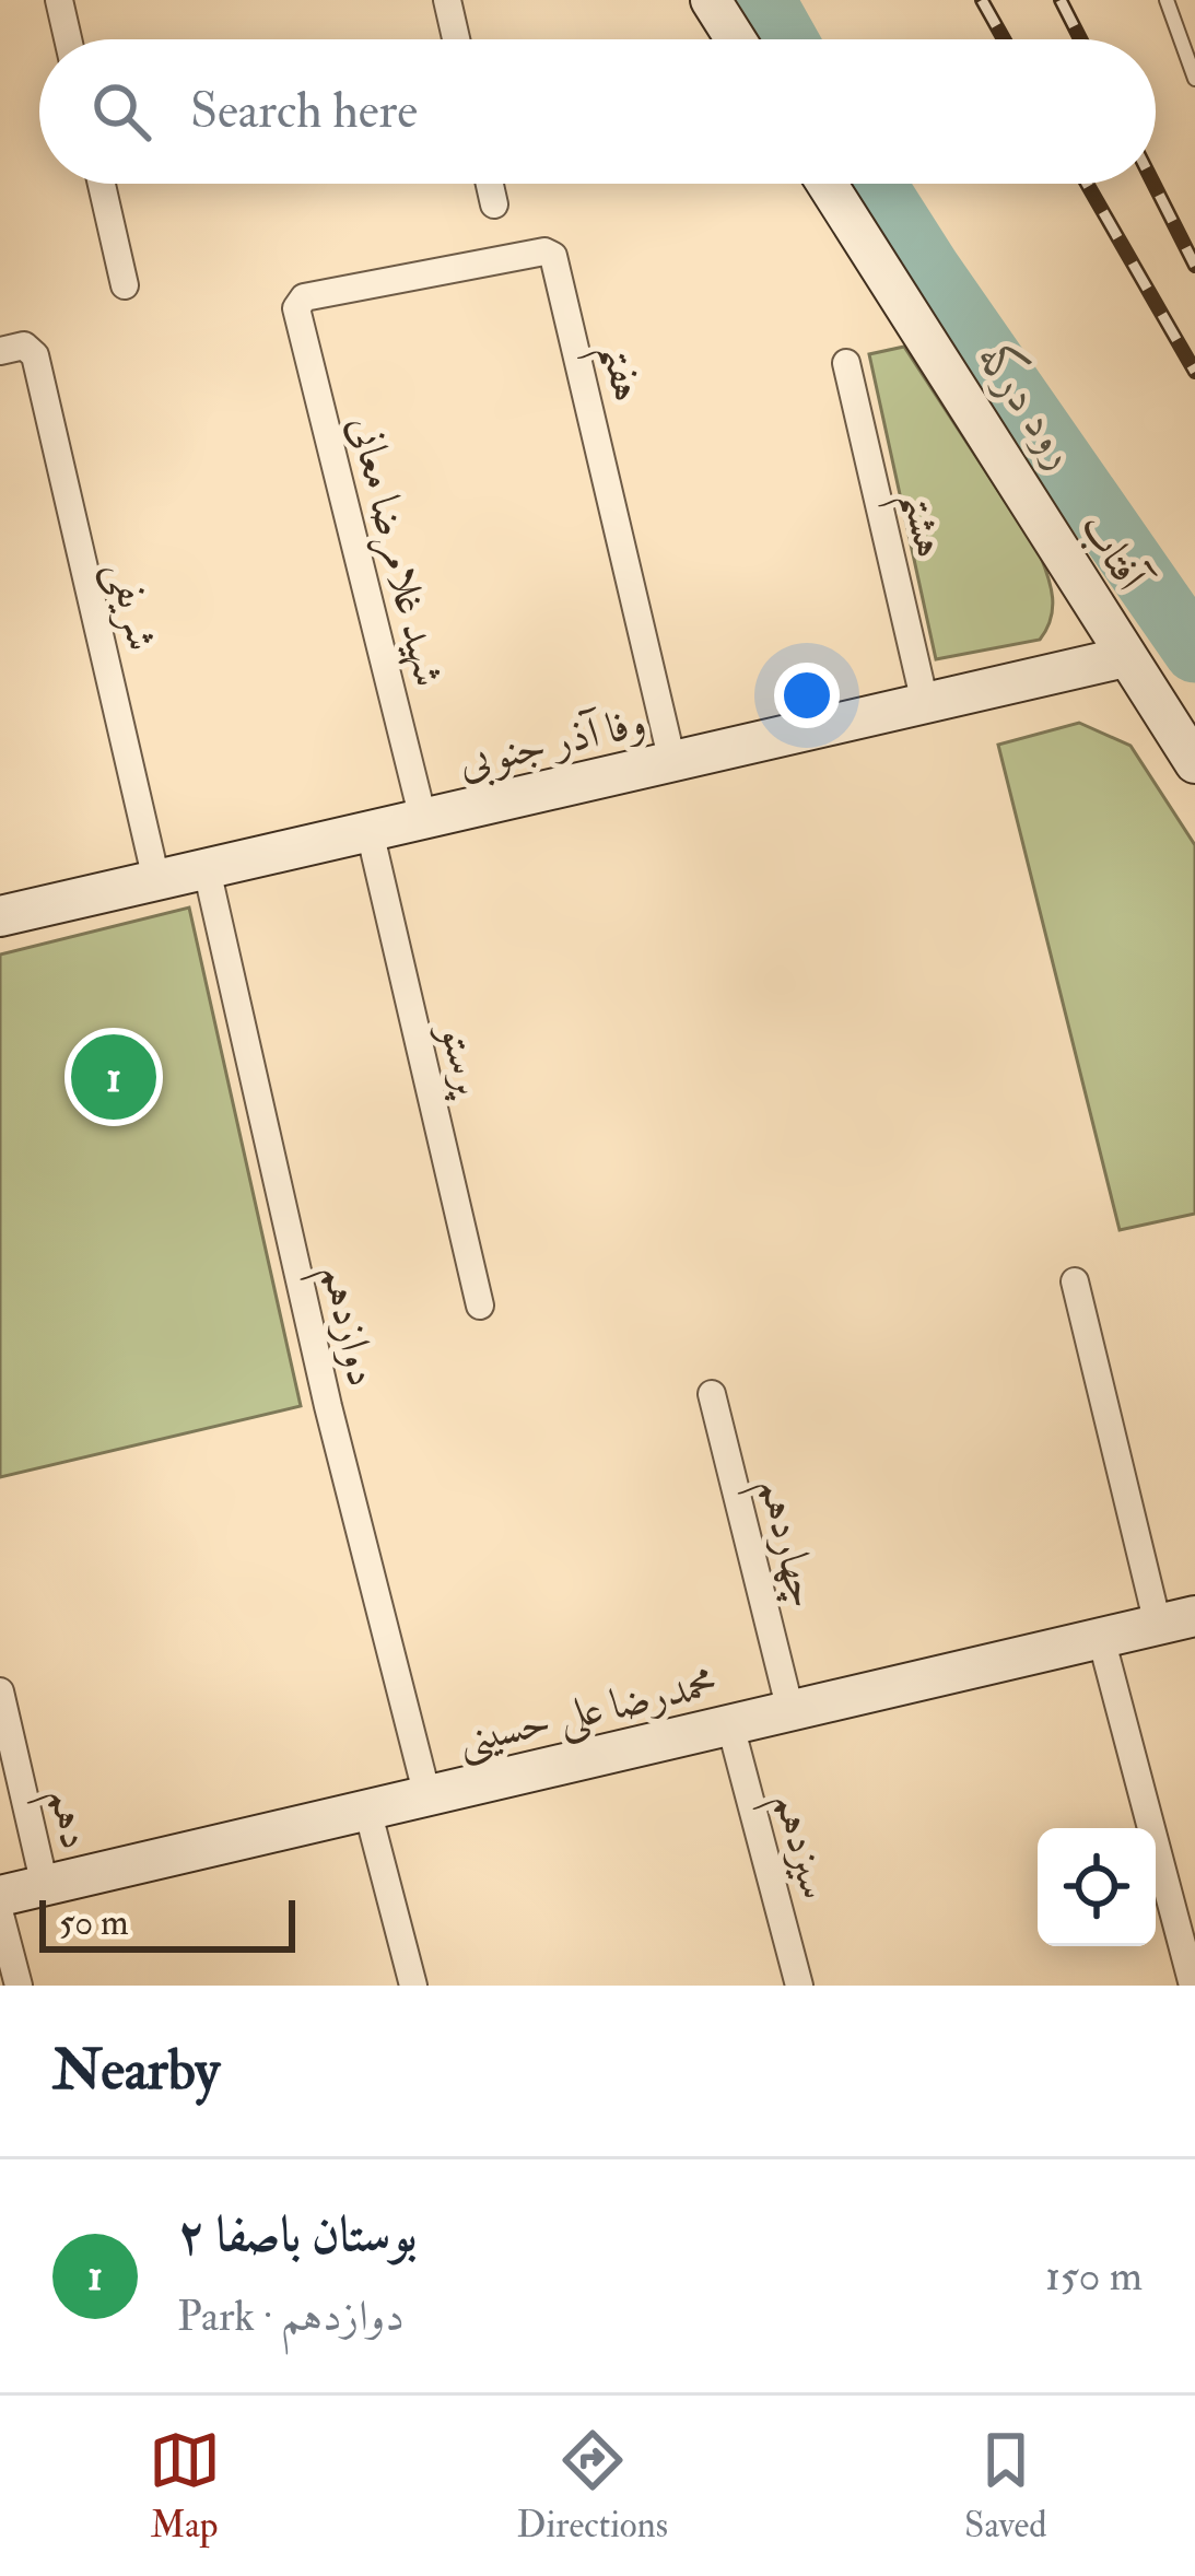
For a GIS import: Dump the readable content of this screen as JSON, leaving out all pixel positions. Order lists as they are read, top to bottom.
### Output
{
  "streets": {
    "street": [
      "هفتم",
      "هشتم",
      "شهید غلامرضا معانی",
      "آفتاب",
      "شریفی",
      "وفا آذر جنوبی",
      "پرستو",
      "دوازدهم",
      "چهاردهم",
      "محمدرضا علی حسینی",
      "دهم",
      "سیزدهم"
    ]
  },
  "crossings": [
    ["هفتم", "شهید غلامرضا معانی"],
    ["هفتم", "وفا آذر جنوبی"],
    ["هشتم", "وفا آذر جنوبی"],
    ["شهید غلامرضا معانی", "وفا آذر جنوبی"],
    ["آفتاب", "وفا آذر جنوبی"],
    ["شریفی", "وفا آذر جنوبی"],
    ["وفا آذر جنوبی", "پرستو"],
    ["وفا آذر جنوبی", "دوازدهم"],
    ["دوازدهم", "محمدرضا علی حسینی"],
    ["چهاردهم", "محمدرضا علی حسینی"],
    ["محمدرضا علی حسینی", "دهم"],
    ["محمدرضا علی حسینی", "سیزدهم"]
  ],
  "water": ["رود درکه"],
  "scale_bar": "50 m",
  "page": {
    "search": "Search here",
    "pins": "1",
    "scale": "50 m",
    "heading": "Nearby",
    "list": [
      {
        "mark": "1",
        "name": "بوستان باصفا ۲",
        "note": "Park · دوازدهم",
        "value": "150 m"
      }
    ],
    "nav": ["Map", "Directions", "Saved"]
  }
}
